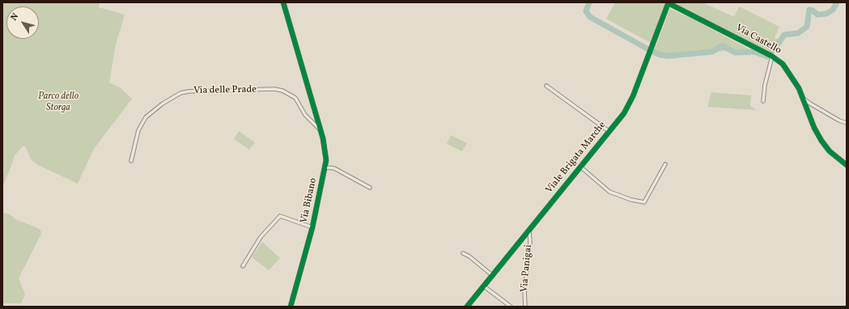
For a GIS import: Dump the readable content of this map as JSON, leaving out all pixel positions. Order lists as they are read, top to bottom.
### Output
{
  "streets": {
    "street": [
      "Via Castello",
      "Via delle Prade",
      "Viale Brigata Marche",
      "Via Bibano",
      "Via Panigai"
    ]
  },
  "crossings": [
    ["Via Castello", "Viale Brigata Marche"],
    ["Via delle Prade", "Via Bibano"],
    ["Viale Brigata Marche", "Via Panigai"]
  ],
  "parks": ["Parco dello Storga"],
  "north": "top left"
}
